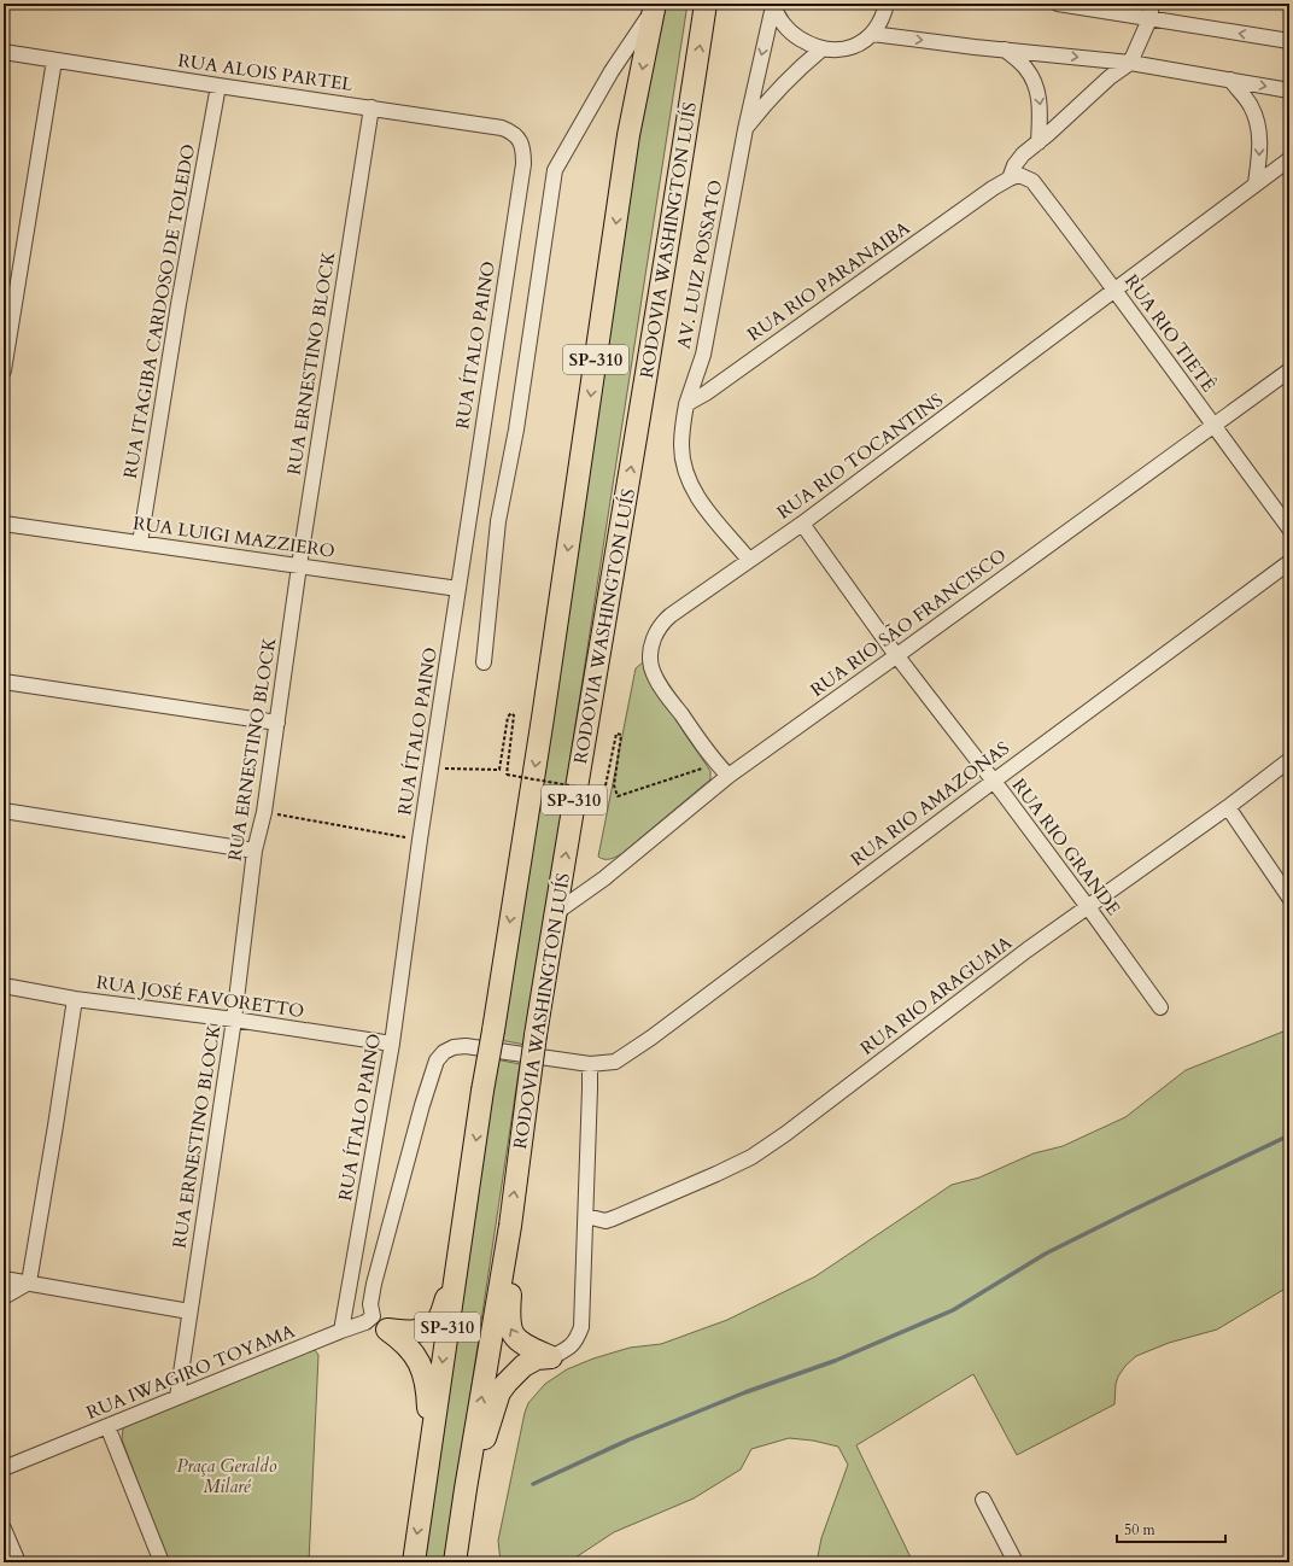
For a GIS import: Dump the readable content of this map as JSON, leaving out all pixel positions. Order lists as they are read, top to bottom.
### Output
{
  "streets": {
    "highway": ["RODOVIA WASHINGTON LUÍS", "SP-310"],
    "street": [
      "RUA ALOIS PARTEL",
      "AV. LUIZ POSSATO",
      "RUA RIO PARANAIBA",
      "RUA ITAGIBA CARDOSO DE TOLEDO",
      "RUA RIO TIETÊ",
      "RUA ÍTALO PAINO",
      "RUA ERNESTINO BLOCK",
      "RUA RIO TOCANTINS",
      "RUA LUIGI MAZZIERO",
      "RUA RIO SÃO FRANCISCO",
      "RUA RIO AMAZONAS",
      "RUA RIO GRANDE",
      "RUA RIO ARAGUAIA",
      "RUA JOSÉ FAVORETTO",
      "RUA IWAGIRO TOYAMA"
    ]
  },
  "crossings": [
    ["RUA ALOIS PARTEL", "RUA ITAGIBA CARDOSO DE TOLEDO"],
    ["RUA ALOIS PARTEL", "RUA ÍTALO PAINO"],
    ["RUA ALOIS PARTEL", "RUA ERNESTINO BLOCK"],
    ["RODOVIA WASHINGTON LUÍS", "RUA RIO SÃO FRANCISCO"],
    ["AV. LUIZ POSSATO", "RUA RIO PARANAIBA"],
    ["RUA RIO PARANAIBA", "RUA RIO TIETÊ"],
    ["RUA ITAGIBA CARDOSO DE TOLEDO", "RUA LUIGI MAZZIERO"],
    ["RUA RIO TIETÊ", "RUA RIO TOCANTINS"],
    ["RUA RIO TIETÊ", "RUA RIO SÃO FRANCISCO"],
    ["RUA ÍTALO PAINO", "RUA LUIGI MAZZIERO"],
    ["RUA ÍTALO PAINO", "RUA JOSÉ FAVORETTO"],
    ["RUA ÍTALO PAINO", "RUA IWAGIRO TOYAMA"],
    ["RUA ERNESTINO BLOCK", "RUA LUIGI MAZZIERO"],
    ["RUA ERNESTINO BLOCK", "RUA JOSÉ FAVORETTO"],
    ["RUA ERNESTINO BLOCK", "RUA IWAGIRO TOYAMA"],
    ["RUA RIO TOCANTINS", "RUA RIO GRANDE"],
    ["RUA RIO SÃO FRANCISCO", "RUA RIO GRANDE"],
    ["RUA RIO AMAZONAS", "RUA RIO GRANDE"],
    ["RUA RIO AMAZONAS", "RUA IWAGIRO TOYAMA"],
    ["RUA RIO GRANDE", "RUA RIO ARAGUAIA"]
  ],
  "parks": ["Praça Geraldo Milaré"],
  "scale_bar": "50 m"
}
